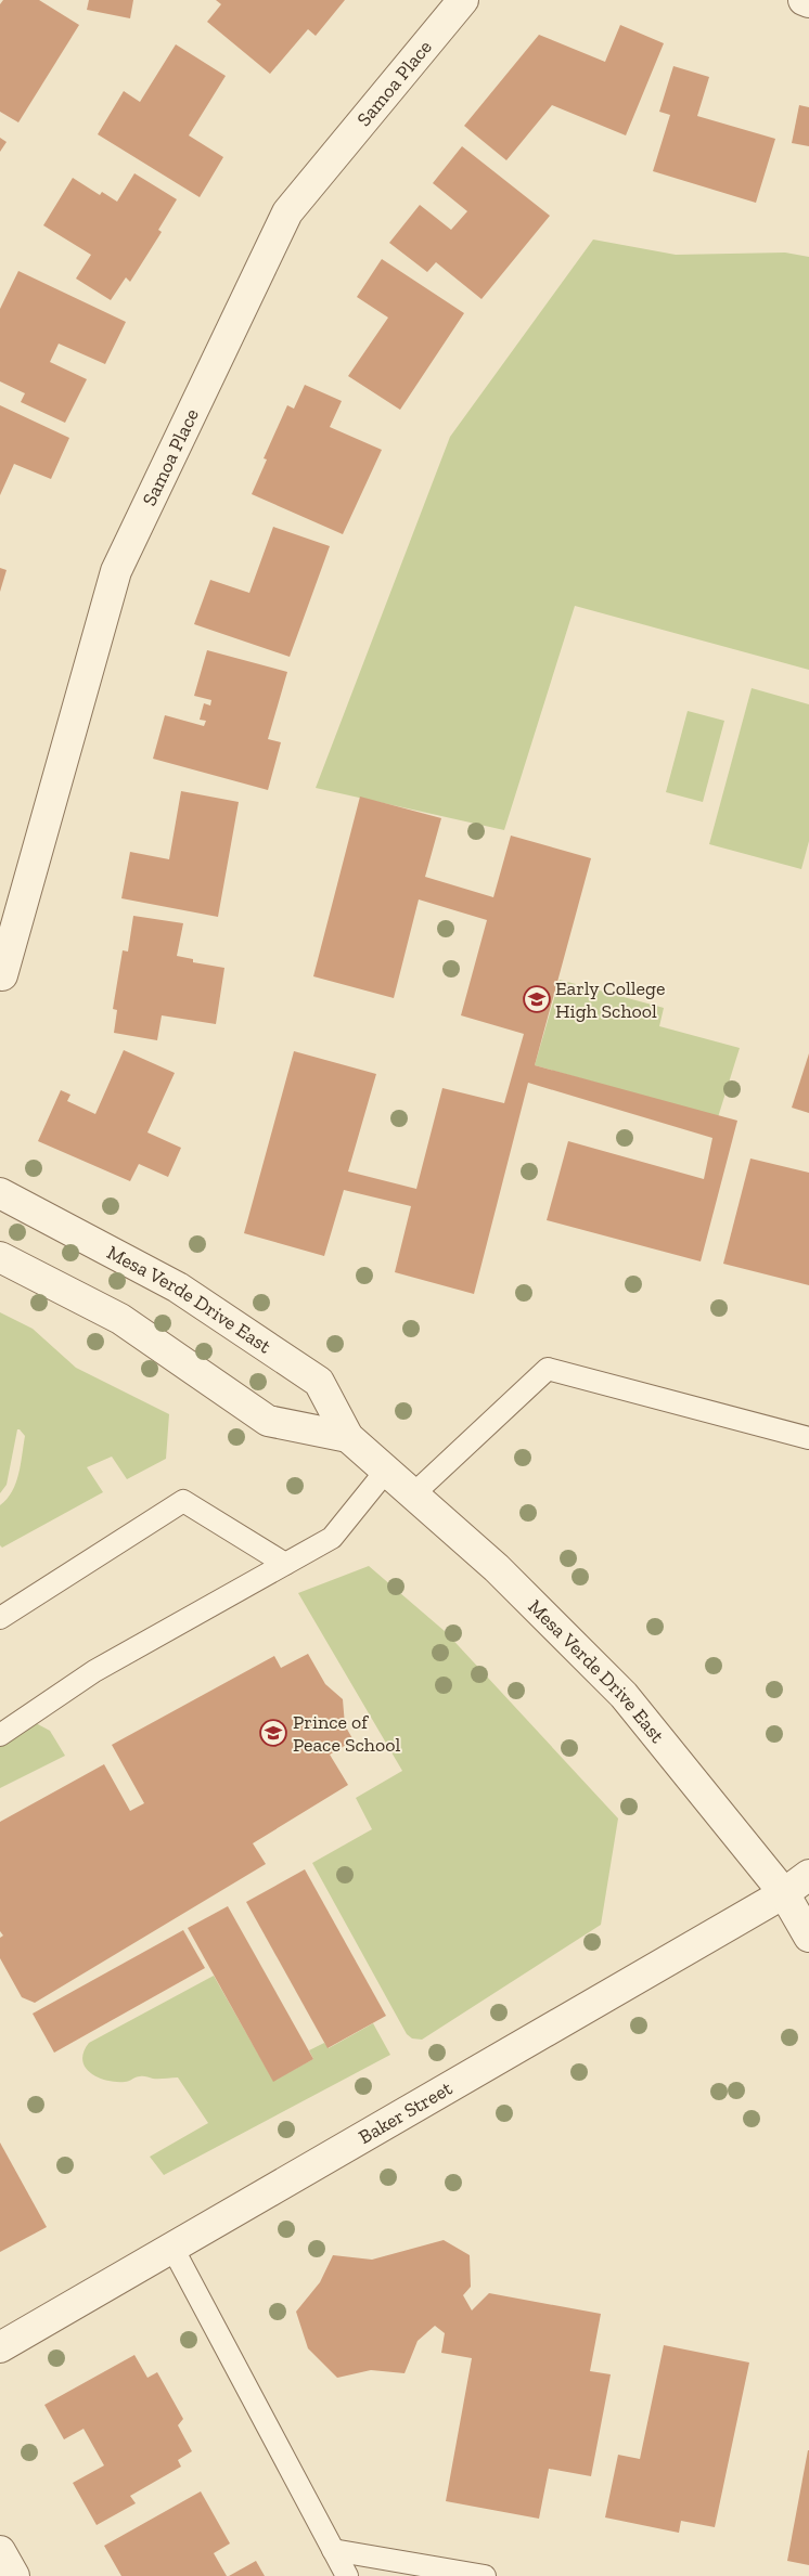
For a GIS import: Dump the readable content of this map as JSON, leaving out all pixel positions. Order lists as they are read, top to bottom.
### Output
{
  "streets": {
    "street": ["Samoa Place", "Mesa Verde Drive East", "Baker Street"]
  },
  "crossings": [
    ["Mesa Verde Drive East", "Baker Street"]
  ],
  "places": {
    "school or university": ["Early College High School", "Prince of Peace School"]
  }
}
